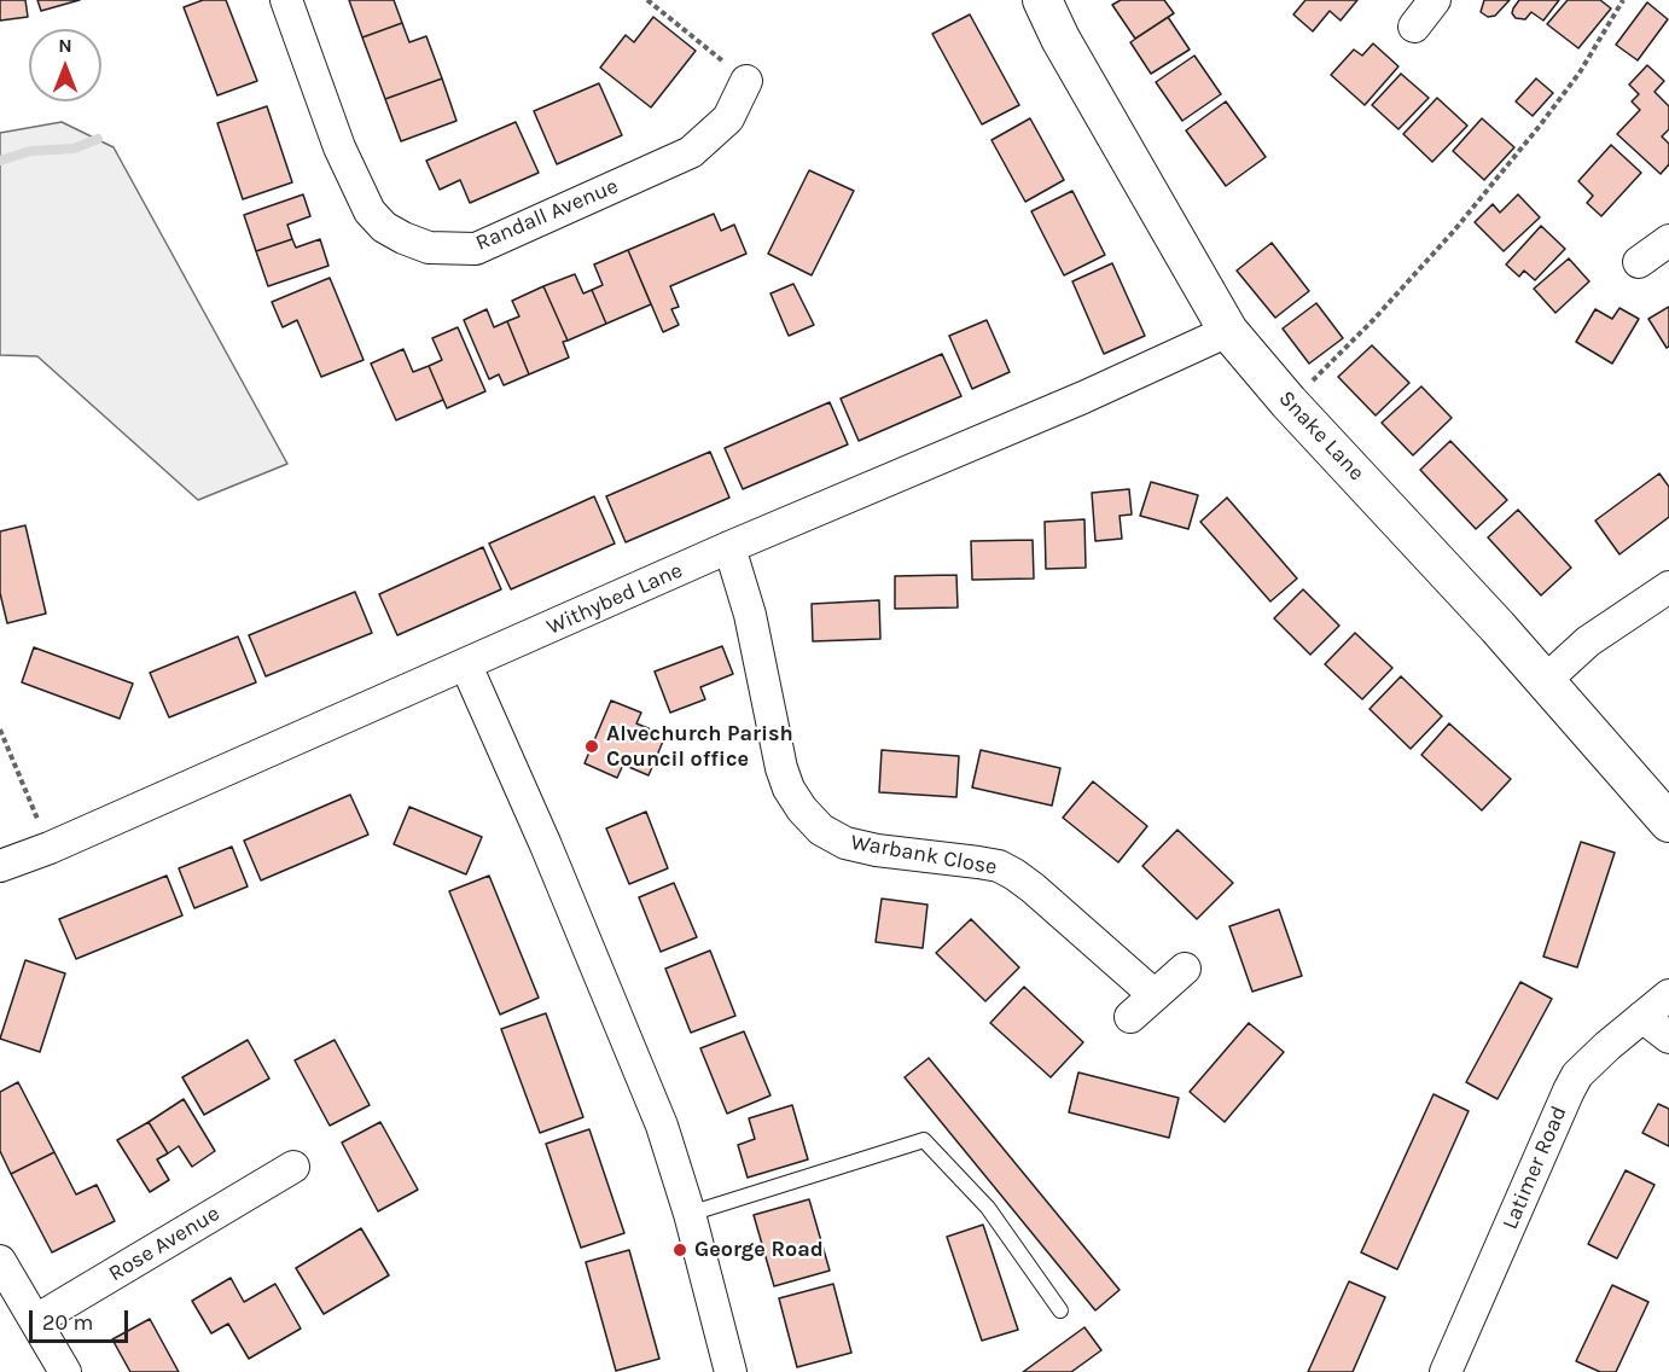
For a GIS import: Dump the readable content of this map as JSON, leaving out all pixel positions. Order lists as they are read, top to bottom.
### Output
{
  "streets": {
    "street": [
      "Randall Avenue",
      "Snake Lane",
      "Withybed Lane",
      "Warbank Close",
      "Latimer Road",
      "Rose Avenue"
    ]
  },
  "crossings": [
    ["Snake Lane", "Withybed Lane"],
    ["Withybed Lane", "Warbank Close"]
  ],
  "places": ["Alvechurch Parish Council office", "George Road"],
  "scale_bar": "20 m",
  "north": "top"
}
